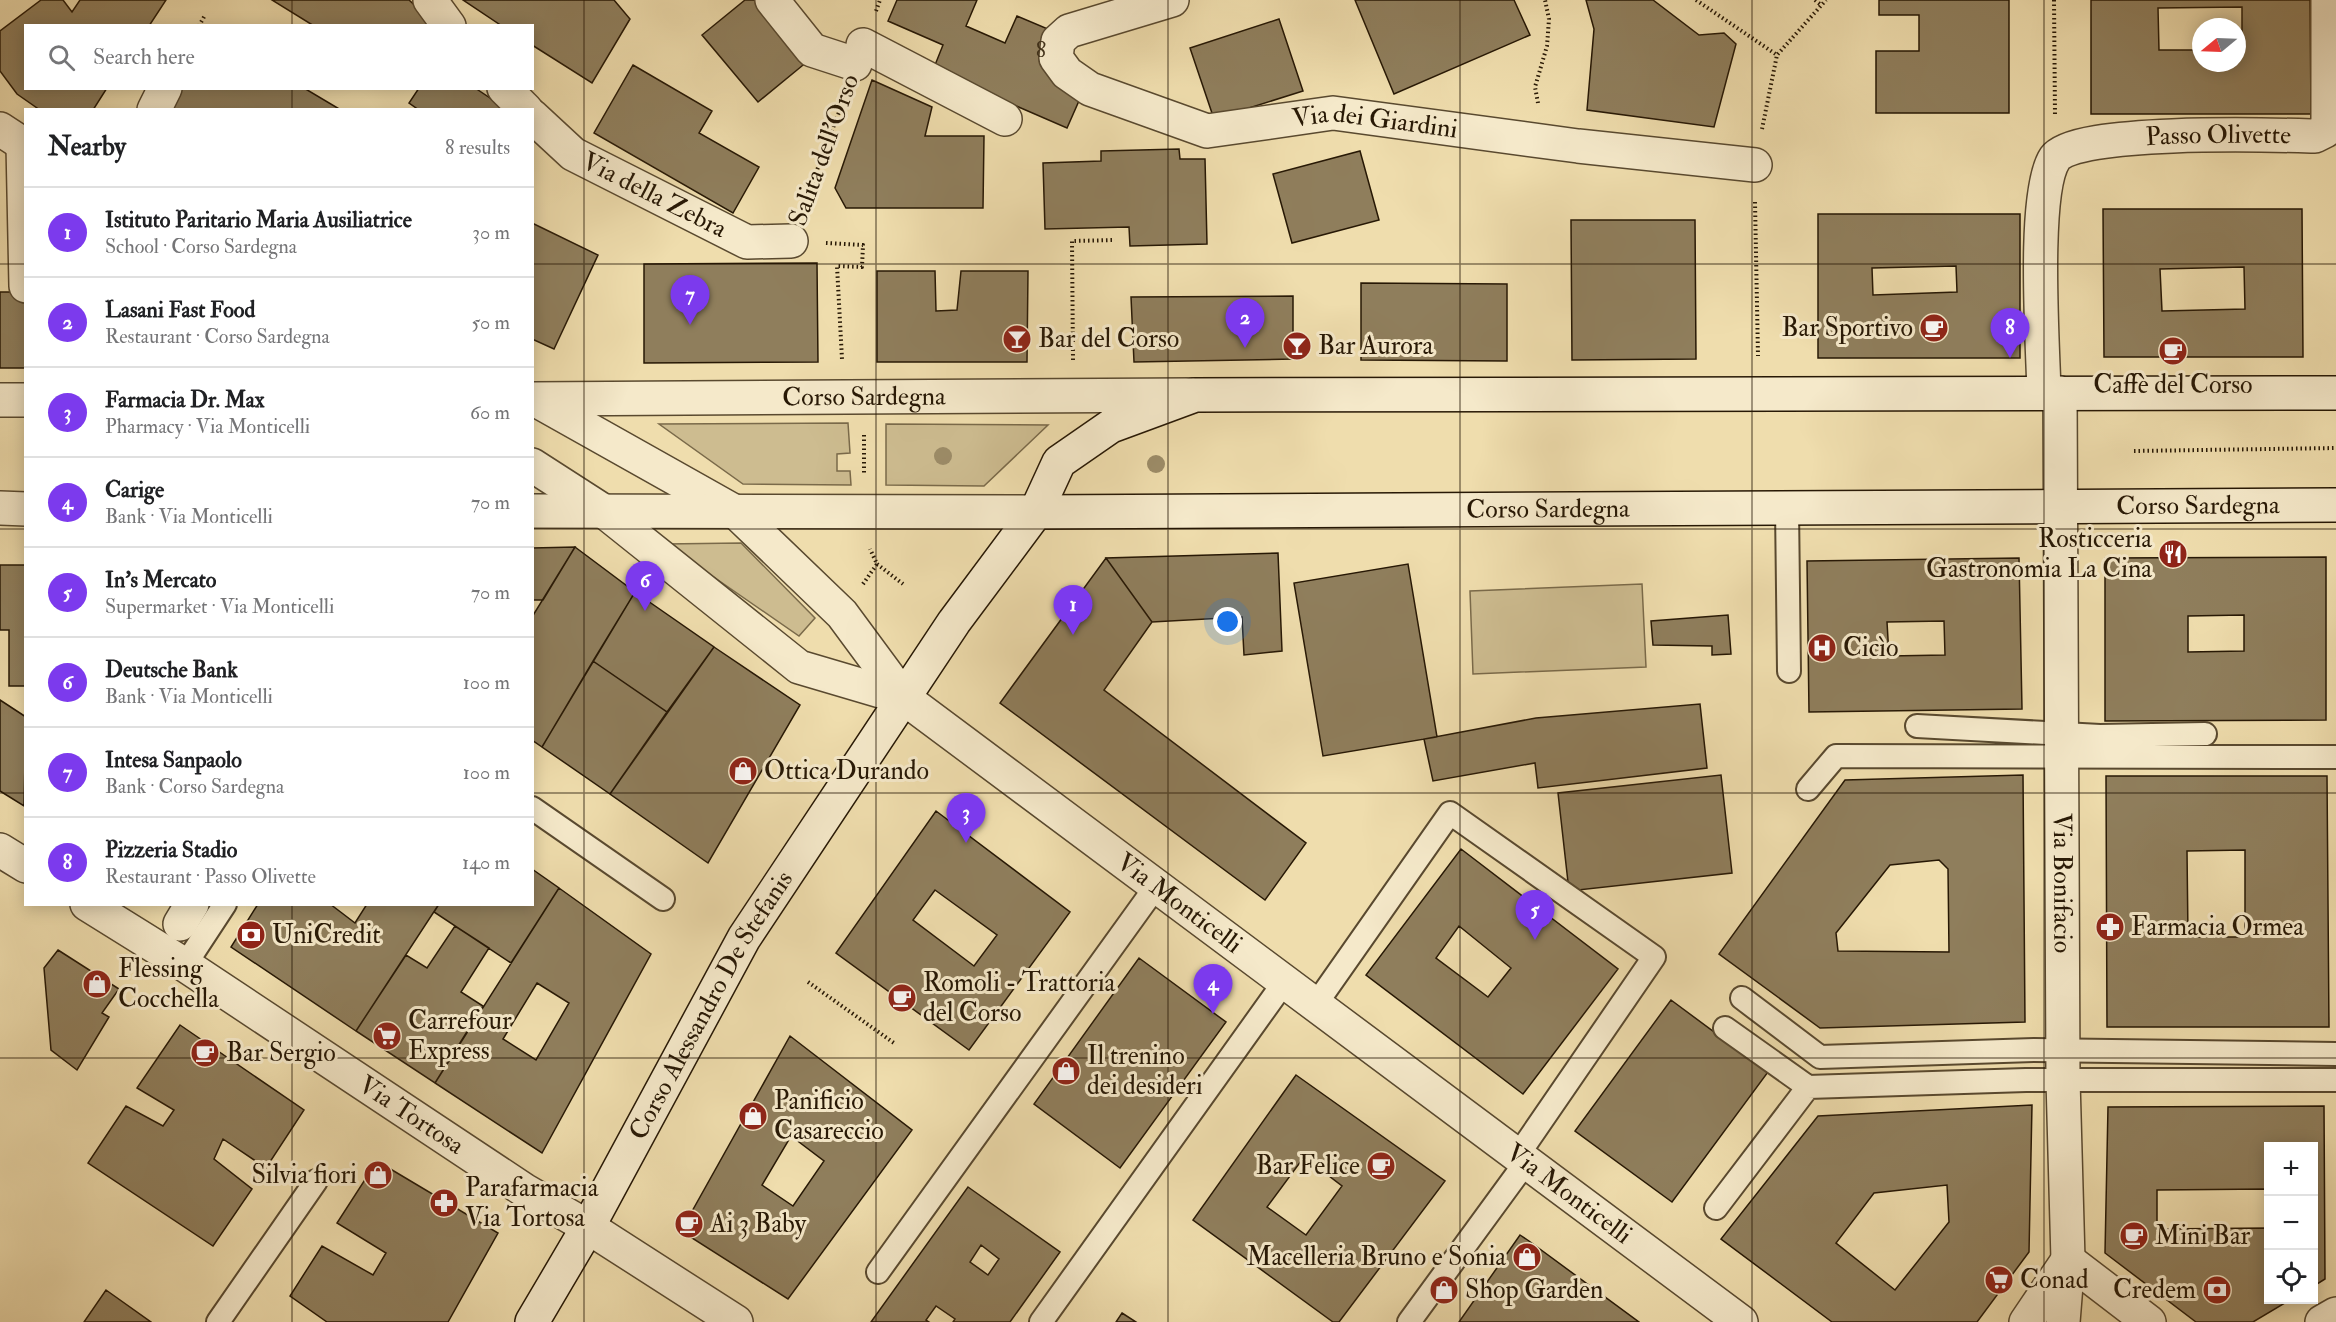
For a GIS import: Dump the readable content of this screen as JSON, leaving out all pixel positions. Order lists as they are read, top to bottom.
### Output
{
  "streets": {
    "street": [
      "Via dei Giardini",
      "Passo Olivette",
      "Salita dell'Orso",
      "Via della Zebra",
      "Corso Sardegna",
      "Via Bonifacio",
      "Via Monticelli",
      "Corso Alessandro De Stefanis",
      "Via Tortosa"
    ]
  },
  "crossings": [
    ["Salita dell'Orso", "Via della Zebra"],
    ["Corso Sardegna", "Via Bonifacio"],
    ["Corso Sardegna", "Via Monticelli"],
    ["Corso Sardegna", "Corso Alessandro De Stefanis"],
    ["Via Monticelli", "Corso Alessandro De Stefanis"],
    ["Corso Alessandro De Stefanis", "Via Tortosa"]
  ],
  "places": {
    "cafe": [
      "Bar Sportivo",
      "Caffè del Corso",
      "Romoli - Trattoria del Corso",
      "Bar Sergio",
      "Bar Felice",
      "Ai 3 Baby",
      "Mini Bar"
    ],
    "bar": ["Bar del Corso", "Bar Aurora"],
    "restaurant": ["Rosticceria Gastronomia La Cina"],
    "hospital": ["Cicìo"],
    "shop": [
      "Ottica Durando",
      "Flessing Cocchella",
      "Il trenino dei desideri",
      "Panificio Casareccio",
      "Silvia fiori",
      "Macelleria Bruno e Sonia",
      "Shop Garden"
    ],
    "pharmacy": ["Farmacia Ormea", "Parafarmacia Via Tortosa"],
    "bank": ["UniCredit", "Credem"],
    "supermarket": ["Carrefour Express", "Conad"]
  },
  "house_numbers": ["8"],
  "north": "left",
  "page": {
    "search": "Search here",
    "heading": ["Nearby", "8 results"],
    "list": [
      {
        "mark": "1",
        "name": "Istituto Paritario Maria Ausiliatrice",
        "note": "School · Corso Sardegna",
        "value": "30 m"
      },
      {
        "mark": "2",
        "name": "Lasani Fast Food",
        "note": "Restaurant · Corso Sardegna",
        "value": "50 m"
      },
      {
        "mark": "3",
        "name": "Farmacia Dr. Max",
        "note": "Pharmacy · Via Monticelli",
        "value": "60 m"
      },
      {
        "mark": "4",
        "name": "Carige",
        "note": "Bank · Via Monticelli",
        "value": "70 m"
      },
      {
        "mark": "5",
        "name": "In's Mercato",
        "note": "Supermarket · Via Monticelli",
        "value": "70 m"
      },
      {
        "mark": "6",
        "name": "Deutsche Bank",
        "note": "Bank · Via Monticelli",
        "value": "100 m"
      },
      {
        "mark": "7",
        "name": "Intesa Sanpaolo",
        "note": "Bank · Corso Sardegna",
        "value": "100 m"
      },
      {
        "mark": "8",
        "name": "Pizzeria Stadio",
        "note": "Restaurant · Passo Olivette",
        "value": "140 m"
      }
    ],
    "pins": [
      "7",
      "2",
      "8",
      "6",
      "1",
      "3",
      "5",
      "4"
    ],
    "map_buttons": ["+", "−"]
  }
}
